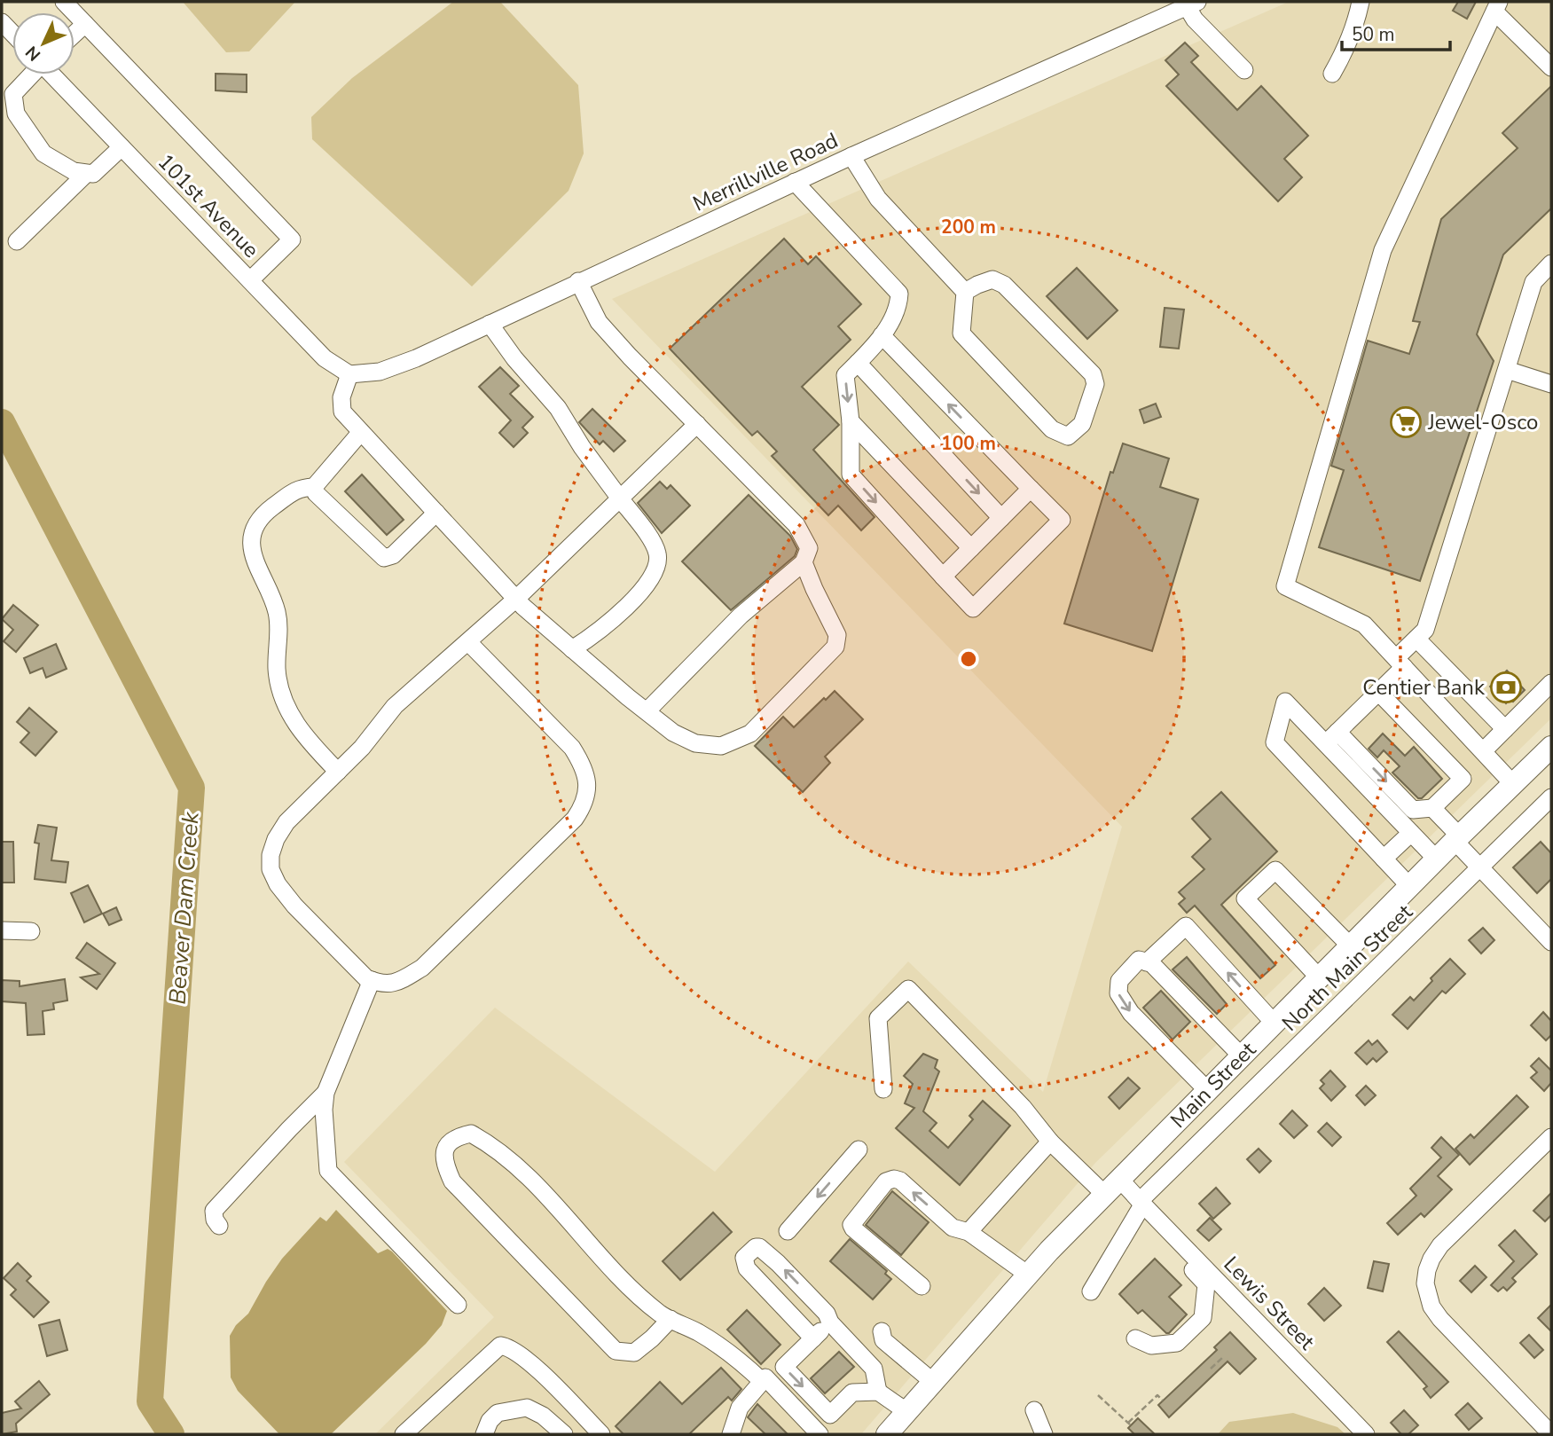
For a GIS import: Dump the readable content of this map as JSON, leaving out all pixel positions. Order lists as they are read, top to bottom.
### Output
{
  "streets": {
    "main road": ["Main Street"],
    "street": [
      "Merrillville Road",
      "101st Avenue",
      "North Main Street",
      "Lewis Street"
    ]
  },
  "crossings": [
    ["Merrillville Road", "101st Avenue"],
    ["North Main Street", "Lewis Street"]
  ],
  "water": ["Beaver Dam Creek"],
  "places": {
    "supermarket": ["Jewel-Osco"],
    "bank": ["Centier Bank"]
  },
  "scale_bar": "50 m",
  "north": "bottom left",
  "rings": ["200 m", "100 m"]
}
